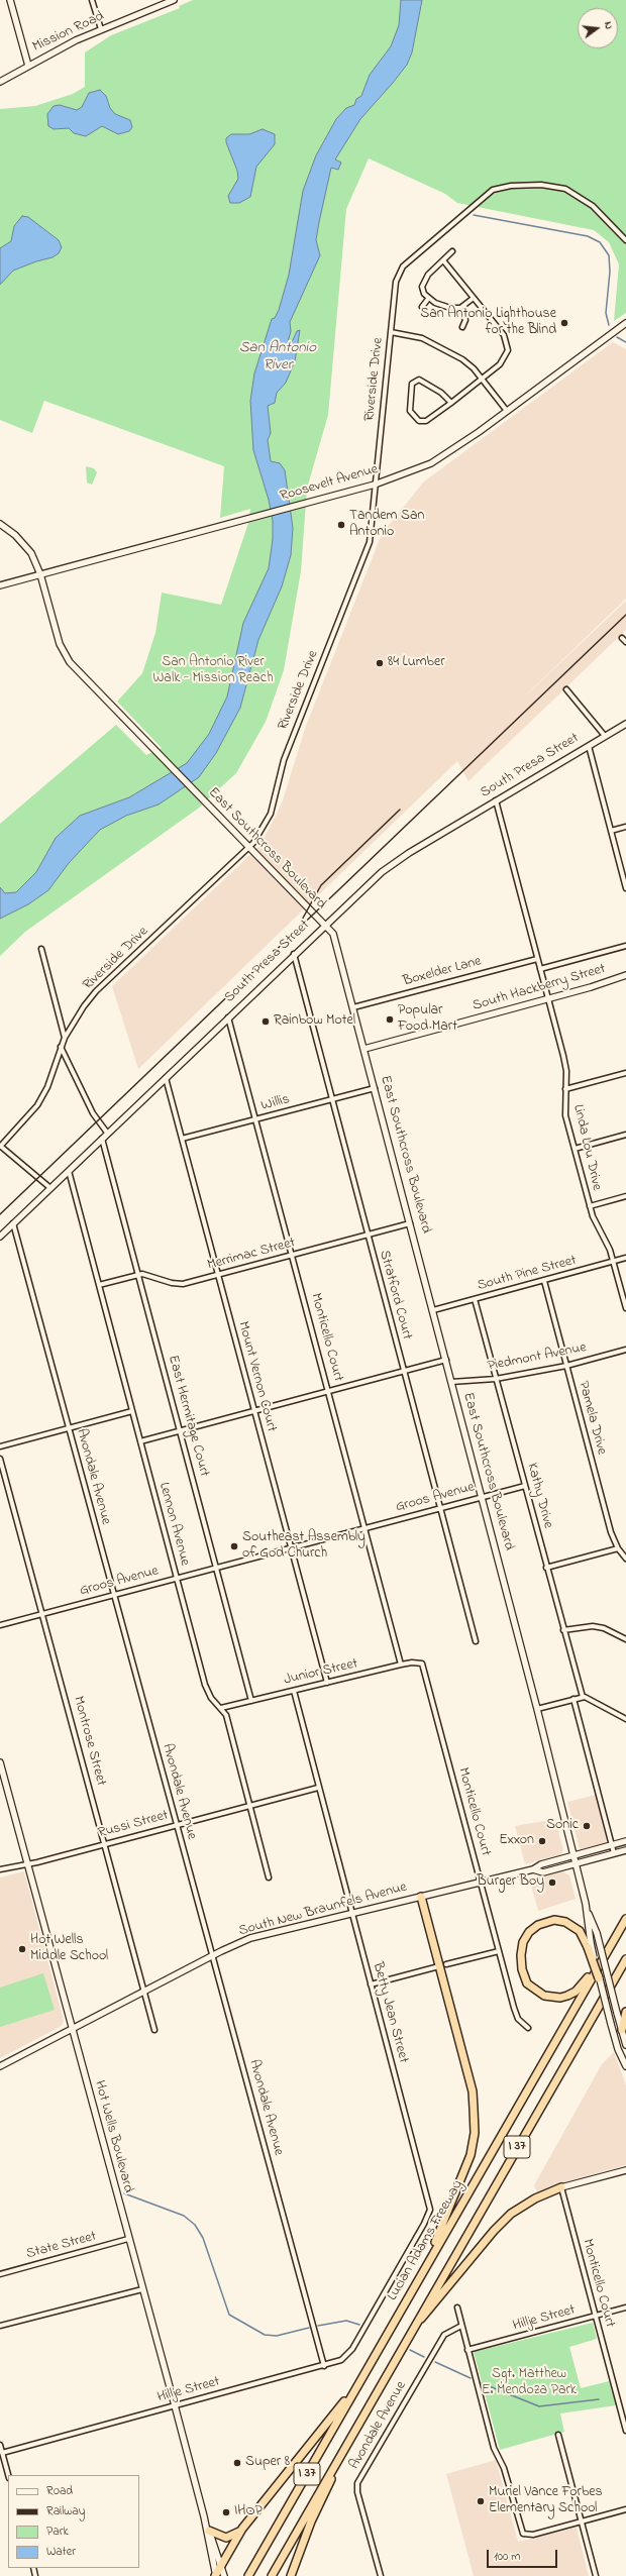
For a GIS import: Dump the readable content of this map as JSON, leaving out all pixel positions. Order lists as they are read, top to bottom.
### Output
{
  "streets": {
    "highway": ["I 37", "Lucian Adams Freeway"],
    "main road": [
      "Mission Road",
      "Roosevelt Avenue",
      "South Presa Street",
      "East Southcross Boulevard",
      "South Hackberry Street",
      "South New Braunfels Avenue",
      "Hot Wells Boulevard"
    ],
    "street": [
      "Riverside Drive",
      "Boxelder Lane",
      "Willis",
      "Linda Lou Drive",
      "Merrimac Street",
      "South Pine Street",
      "Stratford Court",
      "Monticello Court",
      "Piedmont Avenue",
      "Mount Vernon Court",
      "East Hermitage Court",
      "Pamela Drive",
      "Avondale Avenue",
      "Kathy Drive",
      "Groos Avenue",
      "Lennon Avenue",
      "Junior Street",
      "Montrose Street",
      "Russi Street",
      "Betty Jean Street",
      "State Street",
      "Hillje Street"
    ]
  },
  "crossings": [
    ["Riverside Drive", "Roosevelt Avenue"],
    ["Riverside Drive", "East Southcross Boulevard"],
    ["Roosevelt Avenue", "East Southcross Boulevard"],
    ["South Presa Street", "East Southcross Boulevard"],
    ["South Presa Street", "Linda Lou Drive"],
    ["South Presa Street", "Stratford Court"],
    ["South Presa Street", "Monticello Court"],
    ["South Presa Street", "Mount Vernon Court"],
    ["South Presa Street", "East Hermitage Court"],
    ["South Presa Street", "Avondale Avenue"],
    ["South Presa Street", "Lennon Avenue"],
    ["East Southcross Boulevard", "Boxelder Lane"],
    ["East Southcross Boulevard", "South Hackberry Street"],
    ["East Southcross Boulevard", "Willis"],
    ["East Southcross Boulevard", "Merrimac Street"],
    ["East Southcross Boulevard", "South Pine Street"],
    ["East Southcross Boulevard", "Piedmont Avenue"],
    ["East Southcross Boulevard", "Groos Avenue"],
    ["East Southcross Boulevard", "South New Braunfels Avenue"],
    ["Boxelder Lane", "Linda Lou Drive"],
    ["South Hackberry Street", "Linda Lou Drive"],
    ["Willis", "Stratford Court"],
    ["Willis", "Monticello Court"],
    ["Willis", "Mount Vernon Court"],
    ["Linda Lou Drive", "South Pine Street"],
    ["Merrimac Street", "Stratford Court"],
    ["Merrimac Street", "Monticello Court"],
    ["Merrimac Street", "Mount Vernon Court"],
    ["Merrimac Street", "East Hermitage Court"],
    ["Merrimac Street", "Lennon Avenue"],
    ["South Pine Street", "Pamela Drive"],
    ["South Pine Street", "Kathy Drive"],
    ["Stratford Court", "Groos Avenue"],
    ["Monticello Court", "Groos Avenue"],
    ["Monticello Court", "Junior Street"],
    ["Monticello Court", "South New Braunfels Avenue"],
    ["Monticello Court", "Hillje Street"],
    ["Piedmont Avenue", "Pamela Drive"],
    ["Piedmont Avenue", "Kathy Drive"],
    ["Mount Vernon Court", "Groos Avenue"],
    ["Mount Vernon Court", "Junior Street"],
    ["East Hermitage Court", "Groos Avenue"],
    ["East Hermitage Court", "Junior Street"],
    ["Avondale Avenue", "Groos Avenue"],
    ["Avondale Avenue", "Russi Street"],
    ["Avondale Avenue", "South New Braunfels Avenue"],
    ["Avondale Avenue", "Hillje Street"],
    ["Kathy Drive", "Groos Avenue"],
    ["Groos Avenue", "Lennon Avenue"],
    ["Groos Avenue", "Montrose Street"],
    ["Lennon Avenue", "Junior Street"],
    ["Lennon Avenue", "Russi Street"],
    ["Junior Street", "Betty Jean Street"],
    ["Montrose Street", "Russi Street"],
    ["Montrose Street", "South New Braunfels Avenue"],
    ["Russi Street", "Betty Jean Street"],
    ["Russi Street", "Hot Wells Boulevard"],
    ["South New Braunfels Avenue", "Betty Jean Street"],
    ["South New Braunfels Avenue", "Hot Wells Boulevard"],
    ["Betty Jean Street", "Hillje Street"],
    ["Hot Wells Boulevard", "State Street"],
    ["Hot Wells Boulevard", "Hillje Street"]
  ],
  "water": ["San Antonio River"],
  "parks": ["San Antonio River Walk - Mission Reach", "Sgt. Matthew E. Mendoza Park"],
  "places": [
    "San Antonio Lighthouse for the Blind",
    "Tandem San Antonio",
    "84 Lumber",
    "Popular Food Mart",
    "Rainbow Motel",
    "Southeast Assembly of God Church",
    "Sonic",
    "Exxon",
    "Burger Boy",
    "Hot Wells Middle School",
    "Super 8",
    "Muriel Vance Forbes Elementary School",
    "IHOP"
  ],
  "legend": [
    "Road",
    "Railway",
    "Park",
    "Water"
  ],
  "scale_bar": "100 m",
  "north": "right"
}
